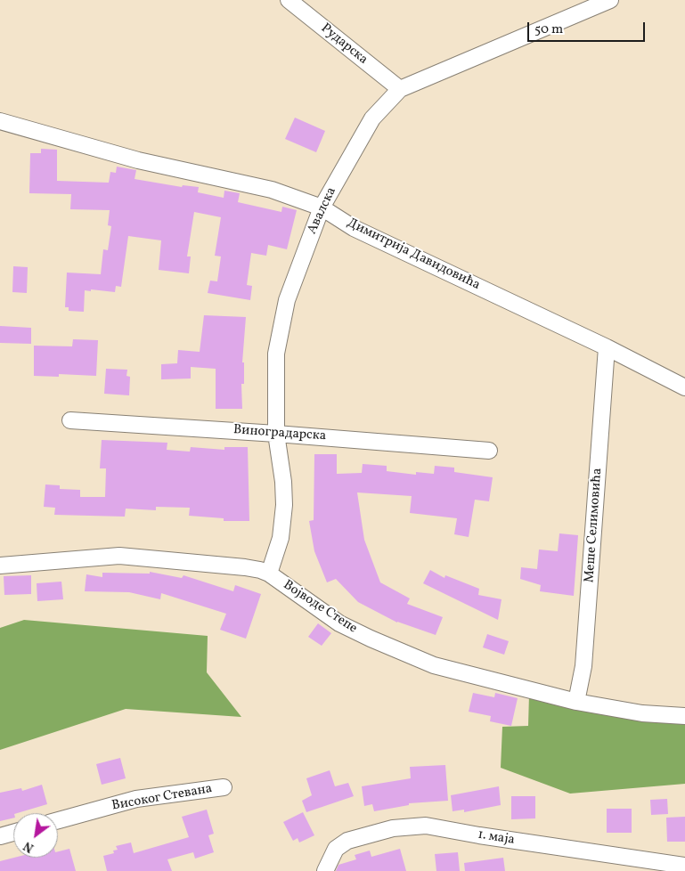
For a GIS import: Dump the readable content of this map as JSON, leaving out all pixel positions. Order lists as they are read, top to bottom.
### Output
{
  "streets": {
    "street": [
      "Рударска",
      "Авалска",
      "Димитрија Давидовића",
      "Виноградарска",
      "Меше Селимовића",
      "Војводе Степе",
      "Високог Стевана",
      "1. маја"
    ]
  },
  "crossings": [
    ["Рударска", "Авалска"],
    ["Авалска", "Димитрија Давидовића"],
    ["Авалска", "Виноградарска"],
    ["Авалска", "Војводе Степе"],
    ["Димитрија Давидовића", "Меше Селимовића"],
    ["Меше Селимовића", "Војводе Степе"]
  ],
  "scale_bar": "50 m",
  "north": "bottom left"
}
